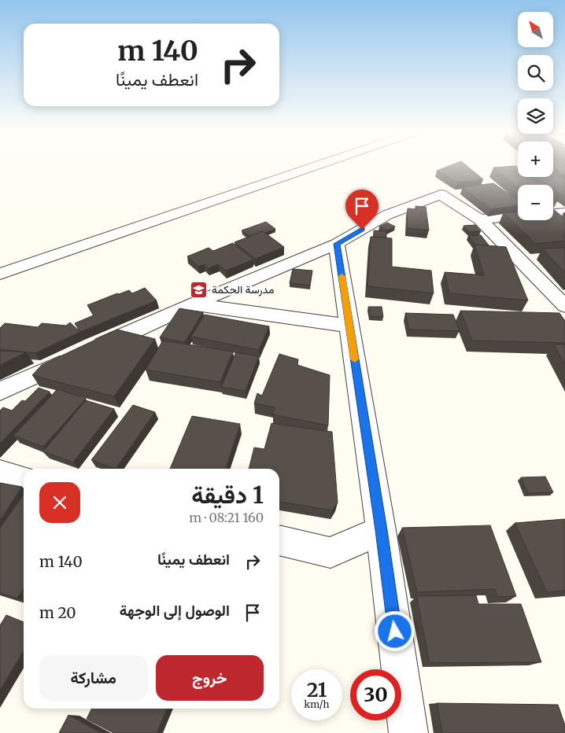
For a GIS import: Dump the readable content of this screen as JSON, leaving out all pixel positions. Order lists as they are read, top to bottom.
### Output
{
  "places": {
    "school or university": ["مدرسة الحكمة"]
  },
  "north": "top left",
  "page": {
    "map_buttons": ["+", "−"],
    "turn": ["140 m", "انعطف يمينًا"],
    "heading": ["1 دقيقة", "160 m · 08:21"],
    "list": [
      {
        "name": "انعطف يمينًا",
        "value": "140 m"
      },
      {
        "name": "الوصول إلى الوجهة",
        "value": "20 m"
      }
    ],
    "buttons": ["خروج", "مشاركة"],
    "speed": "21 km/h",
    "limit": "30"
  }
}
